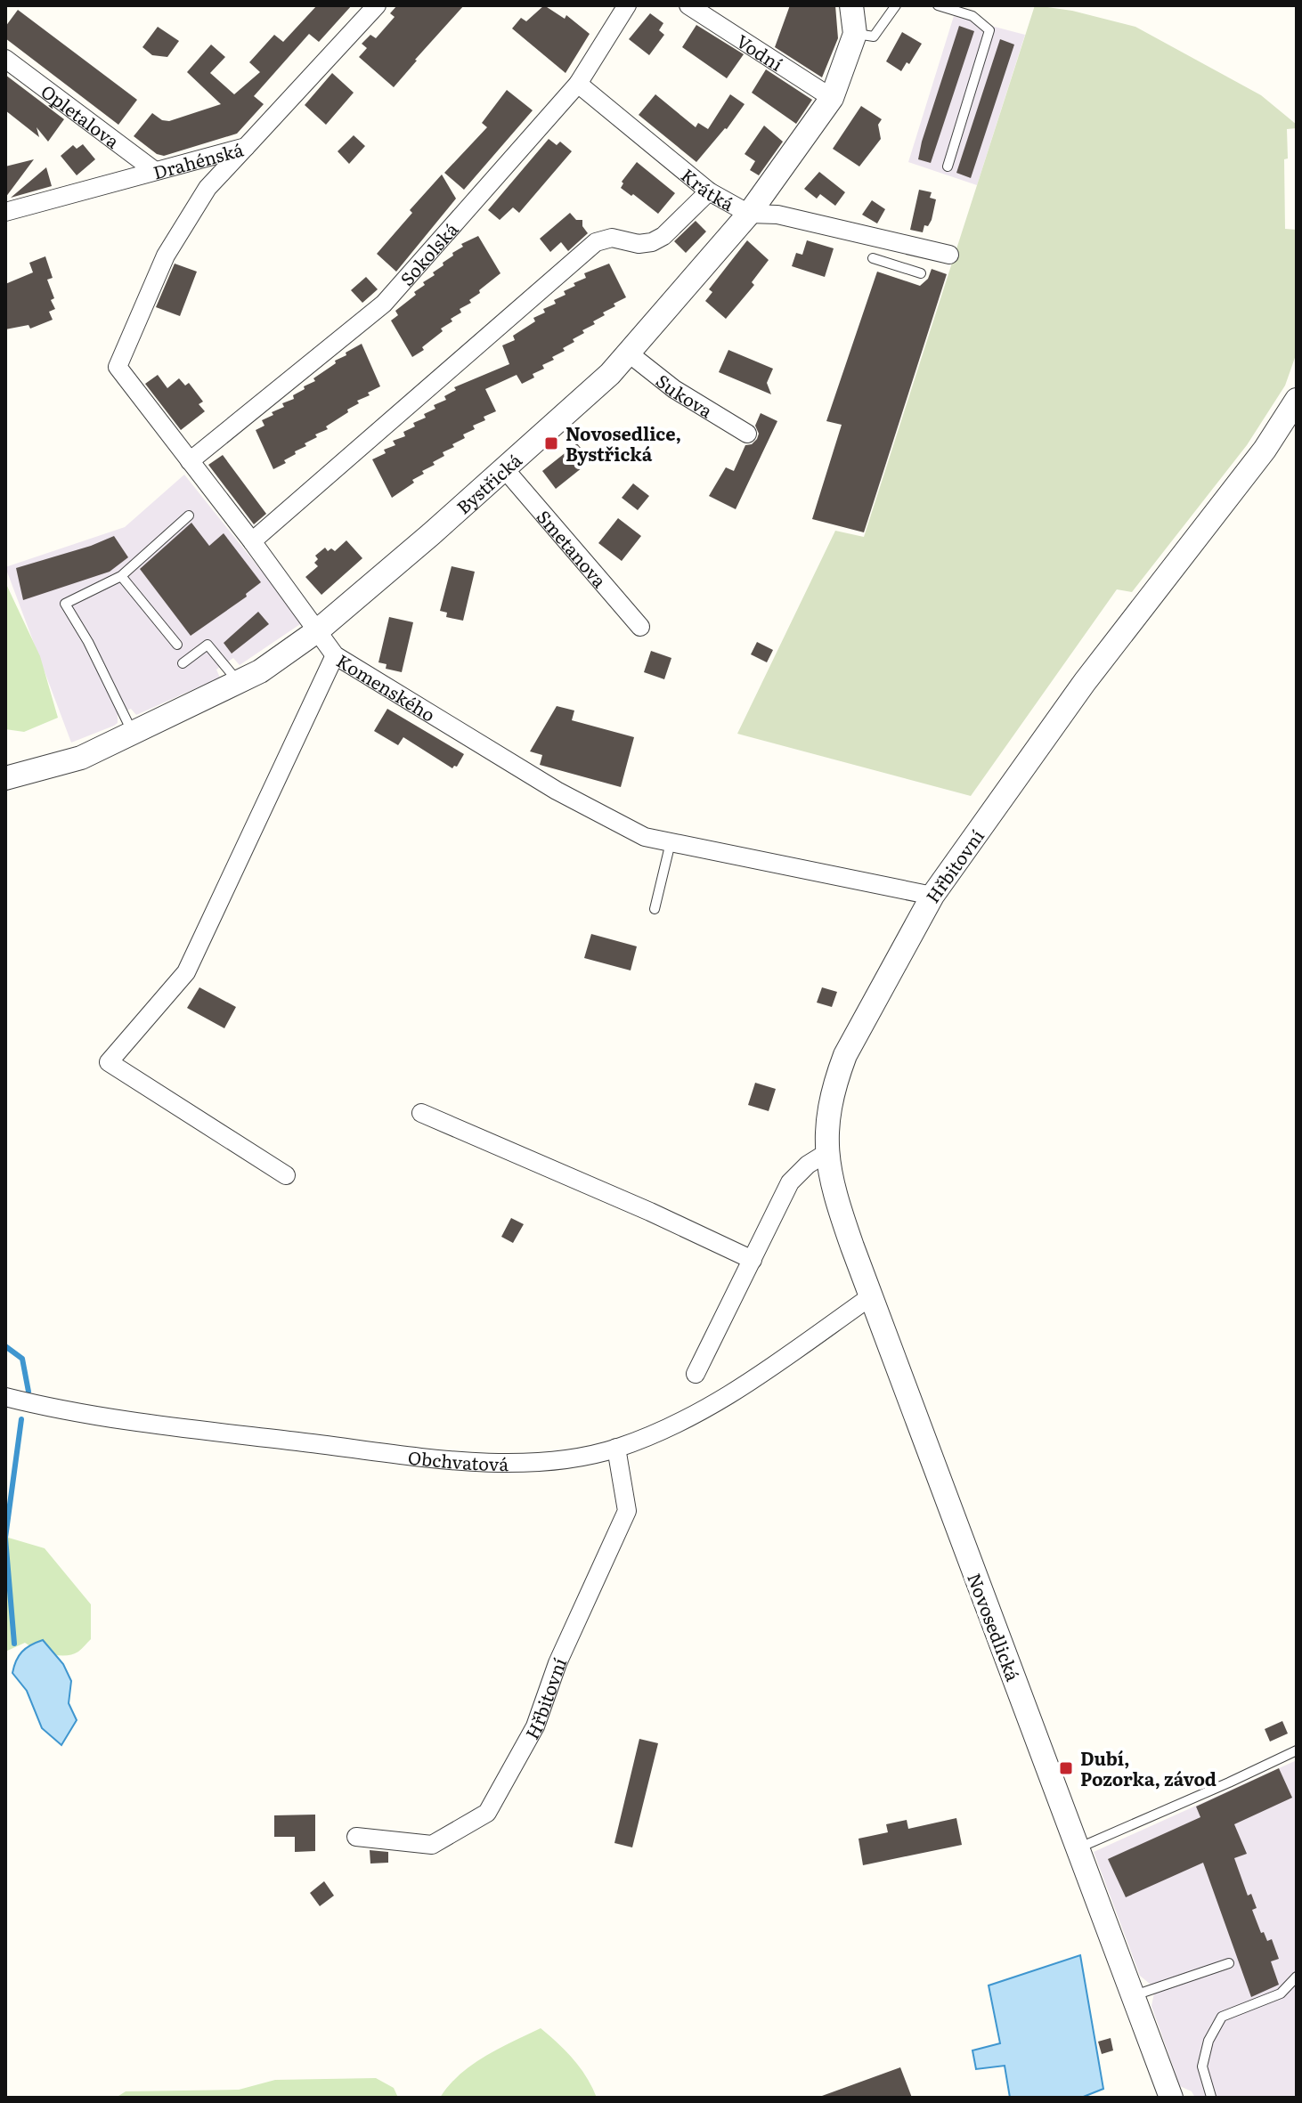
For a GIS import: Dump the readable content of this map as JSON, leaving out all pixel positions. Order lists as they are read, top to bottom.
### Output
{
  "streets": {
    "street": [
      "Vodní",
      "Opletalova",
      "Drahénská",
      "Krátká",
      "Sokolská",
      "Sukova",
      "Bystřická",
      "Smetanova",
      "Komenského",
      "Hřbitovní",
      "Obchvatová",
      "Novosedlická"
    ]
  },
  "crossings": [
    ["Vodní", "Bystřická"],
    ["Opletalova", "Drahénská"],
    ["Drahénská", "Komenského"],
    ["Krátká", "Sokolská"],
    ["Krátká", "Bystřická"],
    ["Sokolská", "Komenského"],
    ["Sukova", "Bystřická"],
    ["Bystřická", "Smetanova"],
    ["Bystřická", "Komenského"],
    ["Komenského", "Hřbitovní"],
    ["Hřbitovní", "Obchvatová"],
    ["Hřbitovní", "Novosedlická"],
    ["Obchvatová", "Novosedlická"]
  ],
  "places": {
    "transit": ["Novosedlice, Bystřická", "Dubí, Pozorka, závod"]
  }
}
